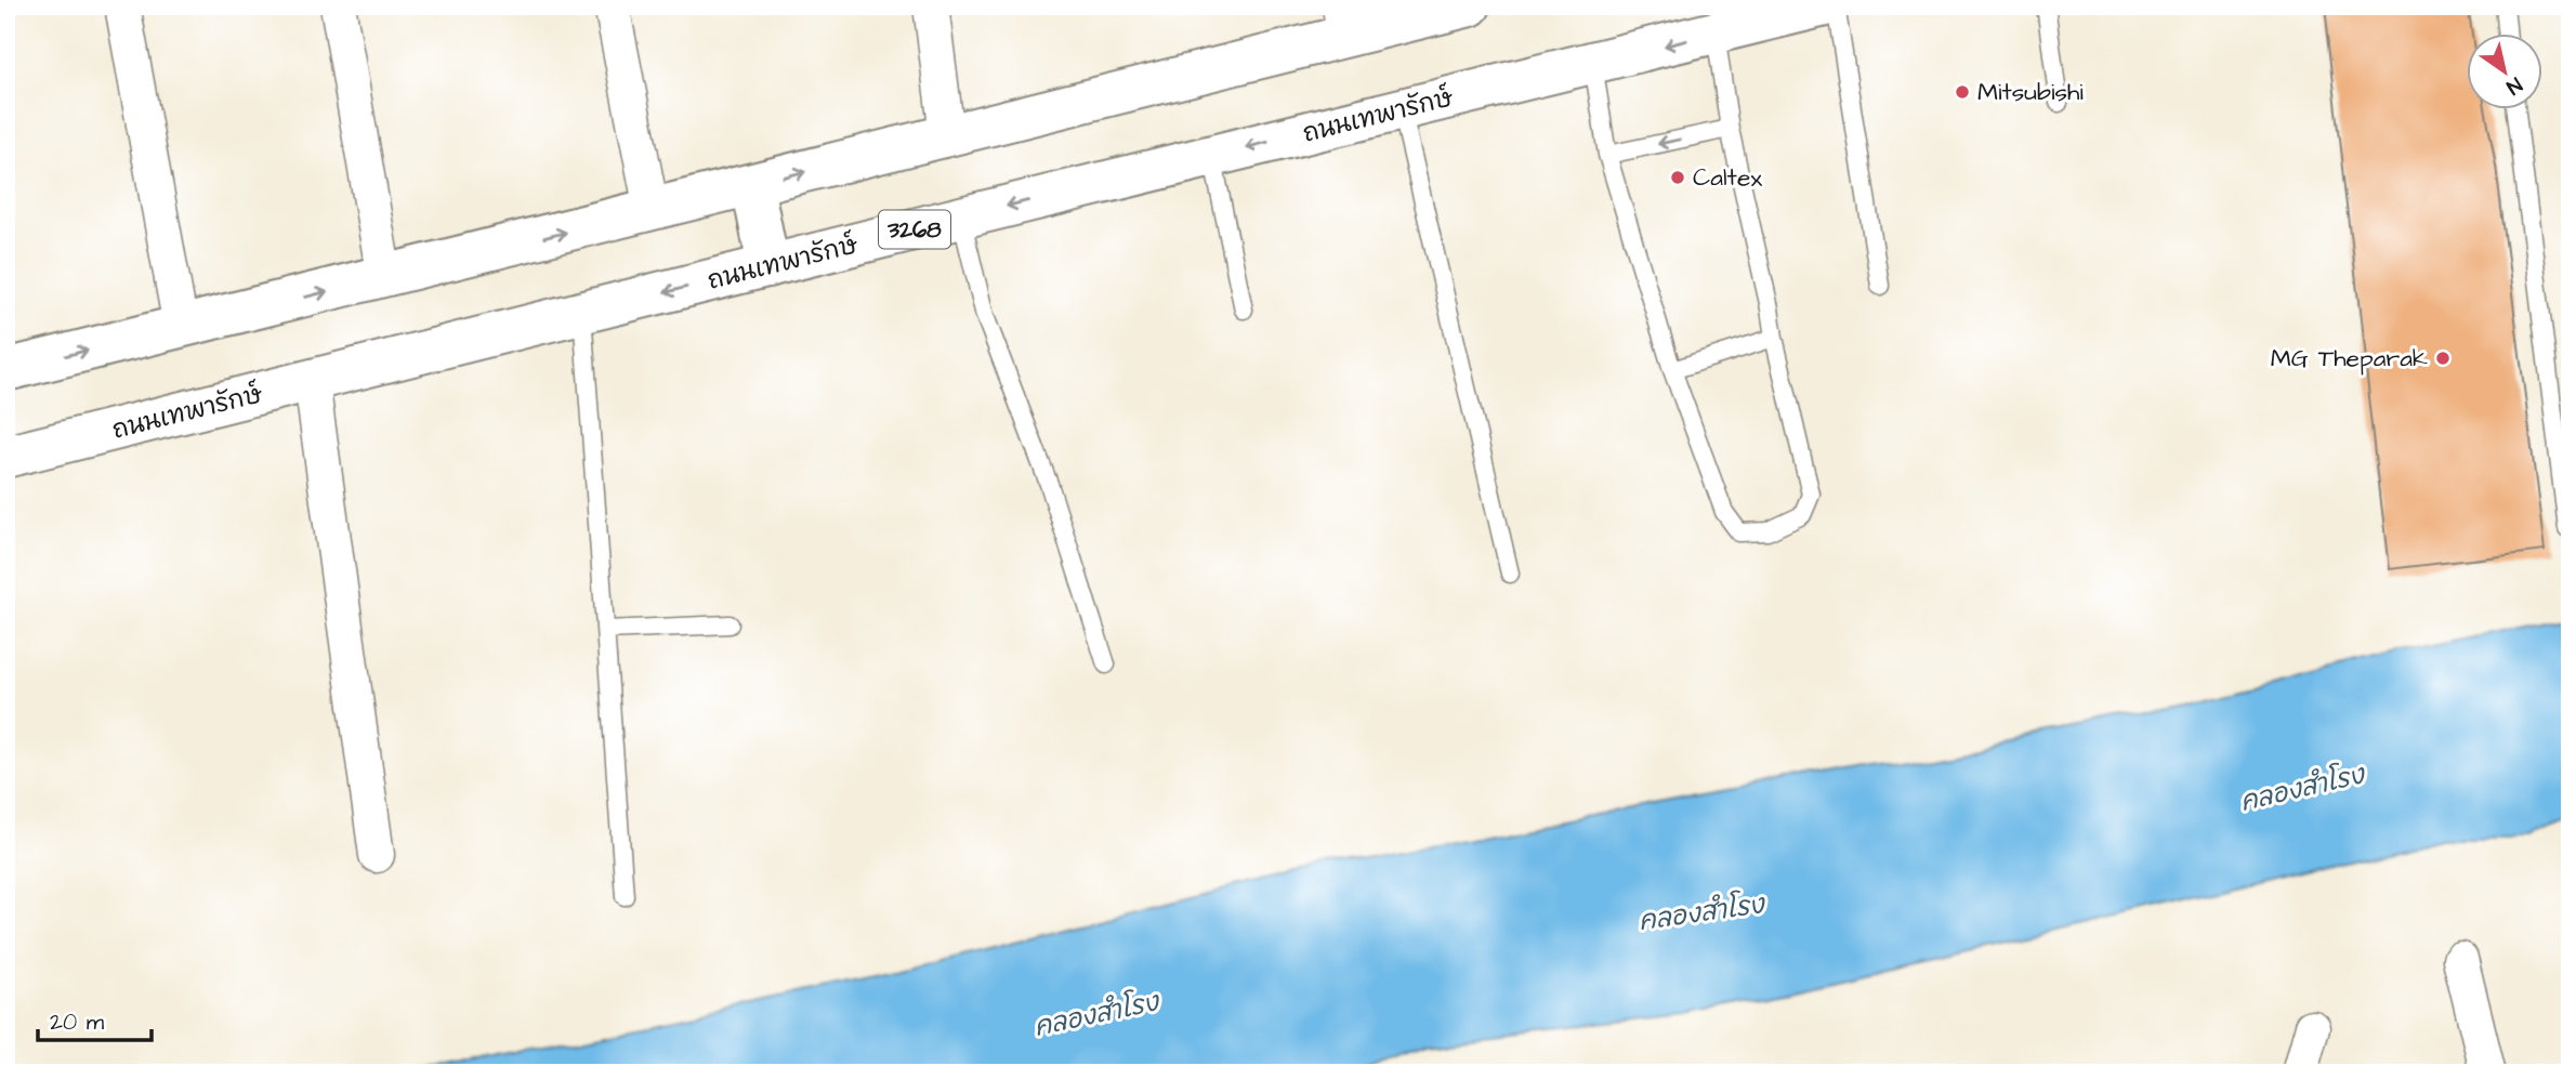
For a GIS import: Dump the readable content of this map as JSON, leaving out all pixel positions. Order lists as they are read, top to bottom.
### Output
{
  "streets": {
    "main road": ["ถนนเทพารักษ์", "3268"]
  },
  "water": ["คลองสำโรง"],
  "places": ["Mitsubishi", "Caltex", "MG Theparak"],
  "scale_bar": "20 m",
  "north": "bottom right"
}
